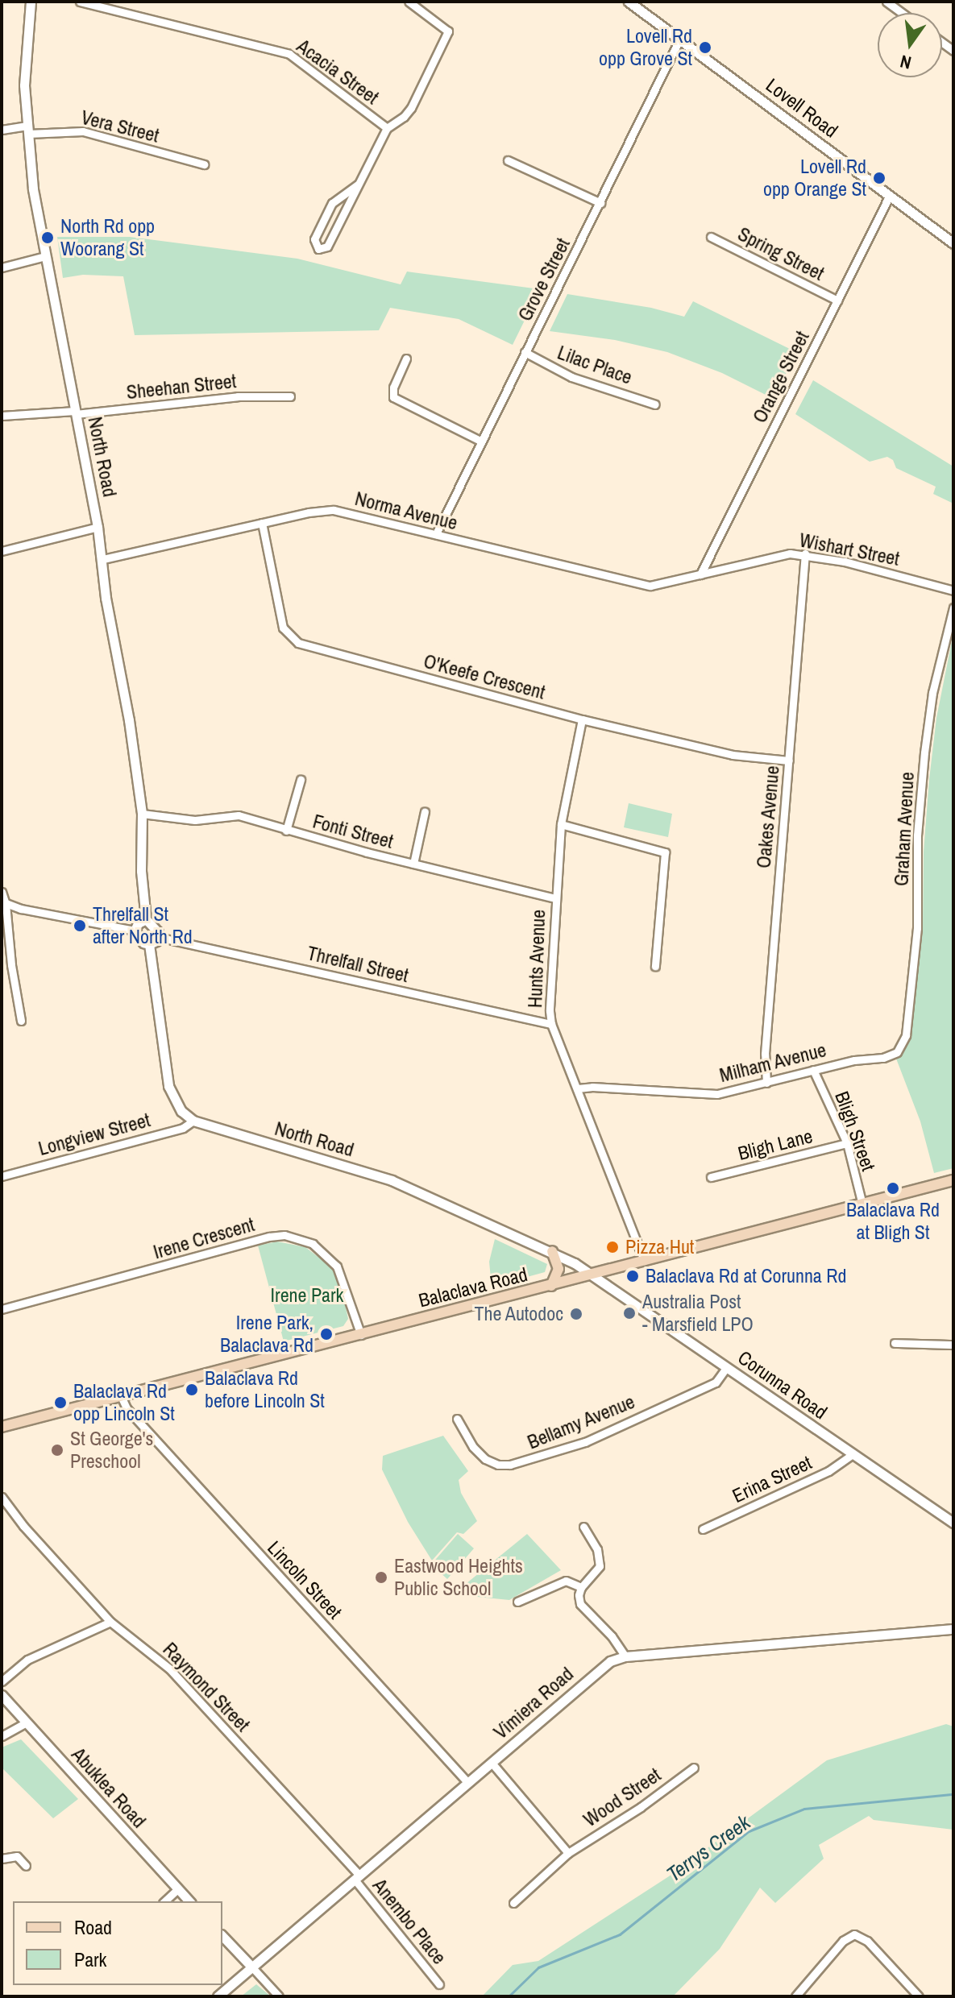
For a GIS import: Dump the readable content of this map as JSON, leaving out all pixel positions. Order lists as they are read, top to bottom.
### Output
{
  "streets": {
    "main road": ["Balaclava Road"],
    "street": [
      "Acacia Street",
      "Lovell Road",
      "Vera Street",
      "Spring Street",
      "Grove Street",
      "Lilac Place",
      "Orange Street",
      "Sheehan Street",
      "North Road",
      "Norma Avenue",
      "Wishart Street",
      "O'Keefe Crescent",
      "Oakes Avenue",
      "Graham Avenue",
      "Fonti Street",
      "Hunts Avenue",
      "Threlfall Street",
      "Milham Avenue",
      "Bligh Street",
      "Longview Street",
      "Bligh Lane",
      "Irene Crescent",
      "Corunna Road",
      "Bellamy Avenue",
      "Erina Street",
      "Lincoln Street",
      "Raymond Street",
      "Vimiera Road",
      "Abuklea Road",
      "Wood Street",
      "Anembo Place"
    ]
  },
  "crossings": [
    ["Lovell Road", "Grove Street"],
    ["Lovell Road", "Orange Street"],
    ["Vera Street", "North Road"],
    ["Spring Street", "Orange Street"],
    ["Grove Street", "Lilac Place"],
    ["Grove Street", "Norma Avenue"],
    ["Orange Street", "Norma Avenue"],
    ["Orange Street", "Wishart Street"],
    ["Sheehan Street", "North Road"],
    ["North Road", "Norma Avenue"],
    ["North Road", "Fonti Street"],
    ["North Road", "Threlfall Street"],
    ["North Road", "Longview Street"],
    ["North Road", "Balaclava Road"],
    ["North Road", "Corunna Road"],
    ["Norma Avenue", "Wishart Street"],
    ["Norma Avenue", "O'Keefe Crescent"],
    ["Wishart Street", "Oakes Avenue"],
    ["O'Keefe Crescent", "Oakes Avenue"],
    ["O'Keefe Crescent", "Hunts Avenue"],
    ["Oakes Avenue", "Milham Avenue"],
    ["Graham Avenue", "Milham Avenue"],
    ["Fonti Street", "Hunts Avenue"],
    ["Hunts Avenue", "Threlfall Street"],
    ["Hunts Avenue", "Milham Avenue"],
    ["Hunts Avenue", "Balaclava Road"],
    ["Milham Avenue", "Bligh Street"],
    ["Bligh Street", "Bligh Lane"],
    ["Bligh Street", "Balaclava Road"],
    ["Irene Crescent", "Balaclava Road"],
    ["Balaclava Road", "Corunna Road"],
    ["Balaclava Road", "Lincoln Street"],
    ["Corunna Road", "Bellamy Avenue"],
    ["Corunna Road", "Erina Street"],
    ["Lincoln Street", "Vimiera Road"],
    ["Raymond Street", "Vimiera Road"],
    ["Raymond Street", "Anembo Place"],
    ["Vimiera Road", "Anembo Place"]
  ],
  "water": ["Terrys Creek"],
  "parks": ["Irene Park"],
  "places": [
    "Lovell Rd opp Grove St",
    "Lovell Rd opp Orange St",
    "North Rd opp Woorang St",
    "Threlfall St after North Rd",
    "Balaclava Rd at Bligh St",
    "Pizza Hut",
    "Balaclava Rd at Corunna Rd",
    "Australia Post - Marsfield LPO",
    "The Autodoc",
    "Irene Park, Balaclava Rd",
    "Balaclava Rd before Lincoln St",
    "Balaclava Rd opp Lincoln St",
    "St George's Preschool",
    "Eastwood Heights Public School"
  ],
  "legend": ["Road", "Park"],
  "north": "bottom"
}
